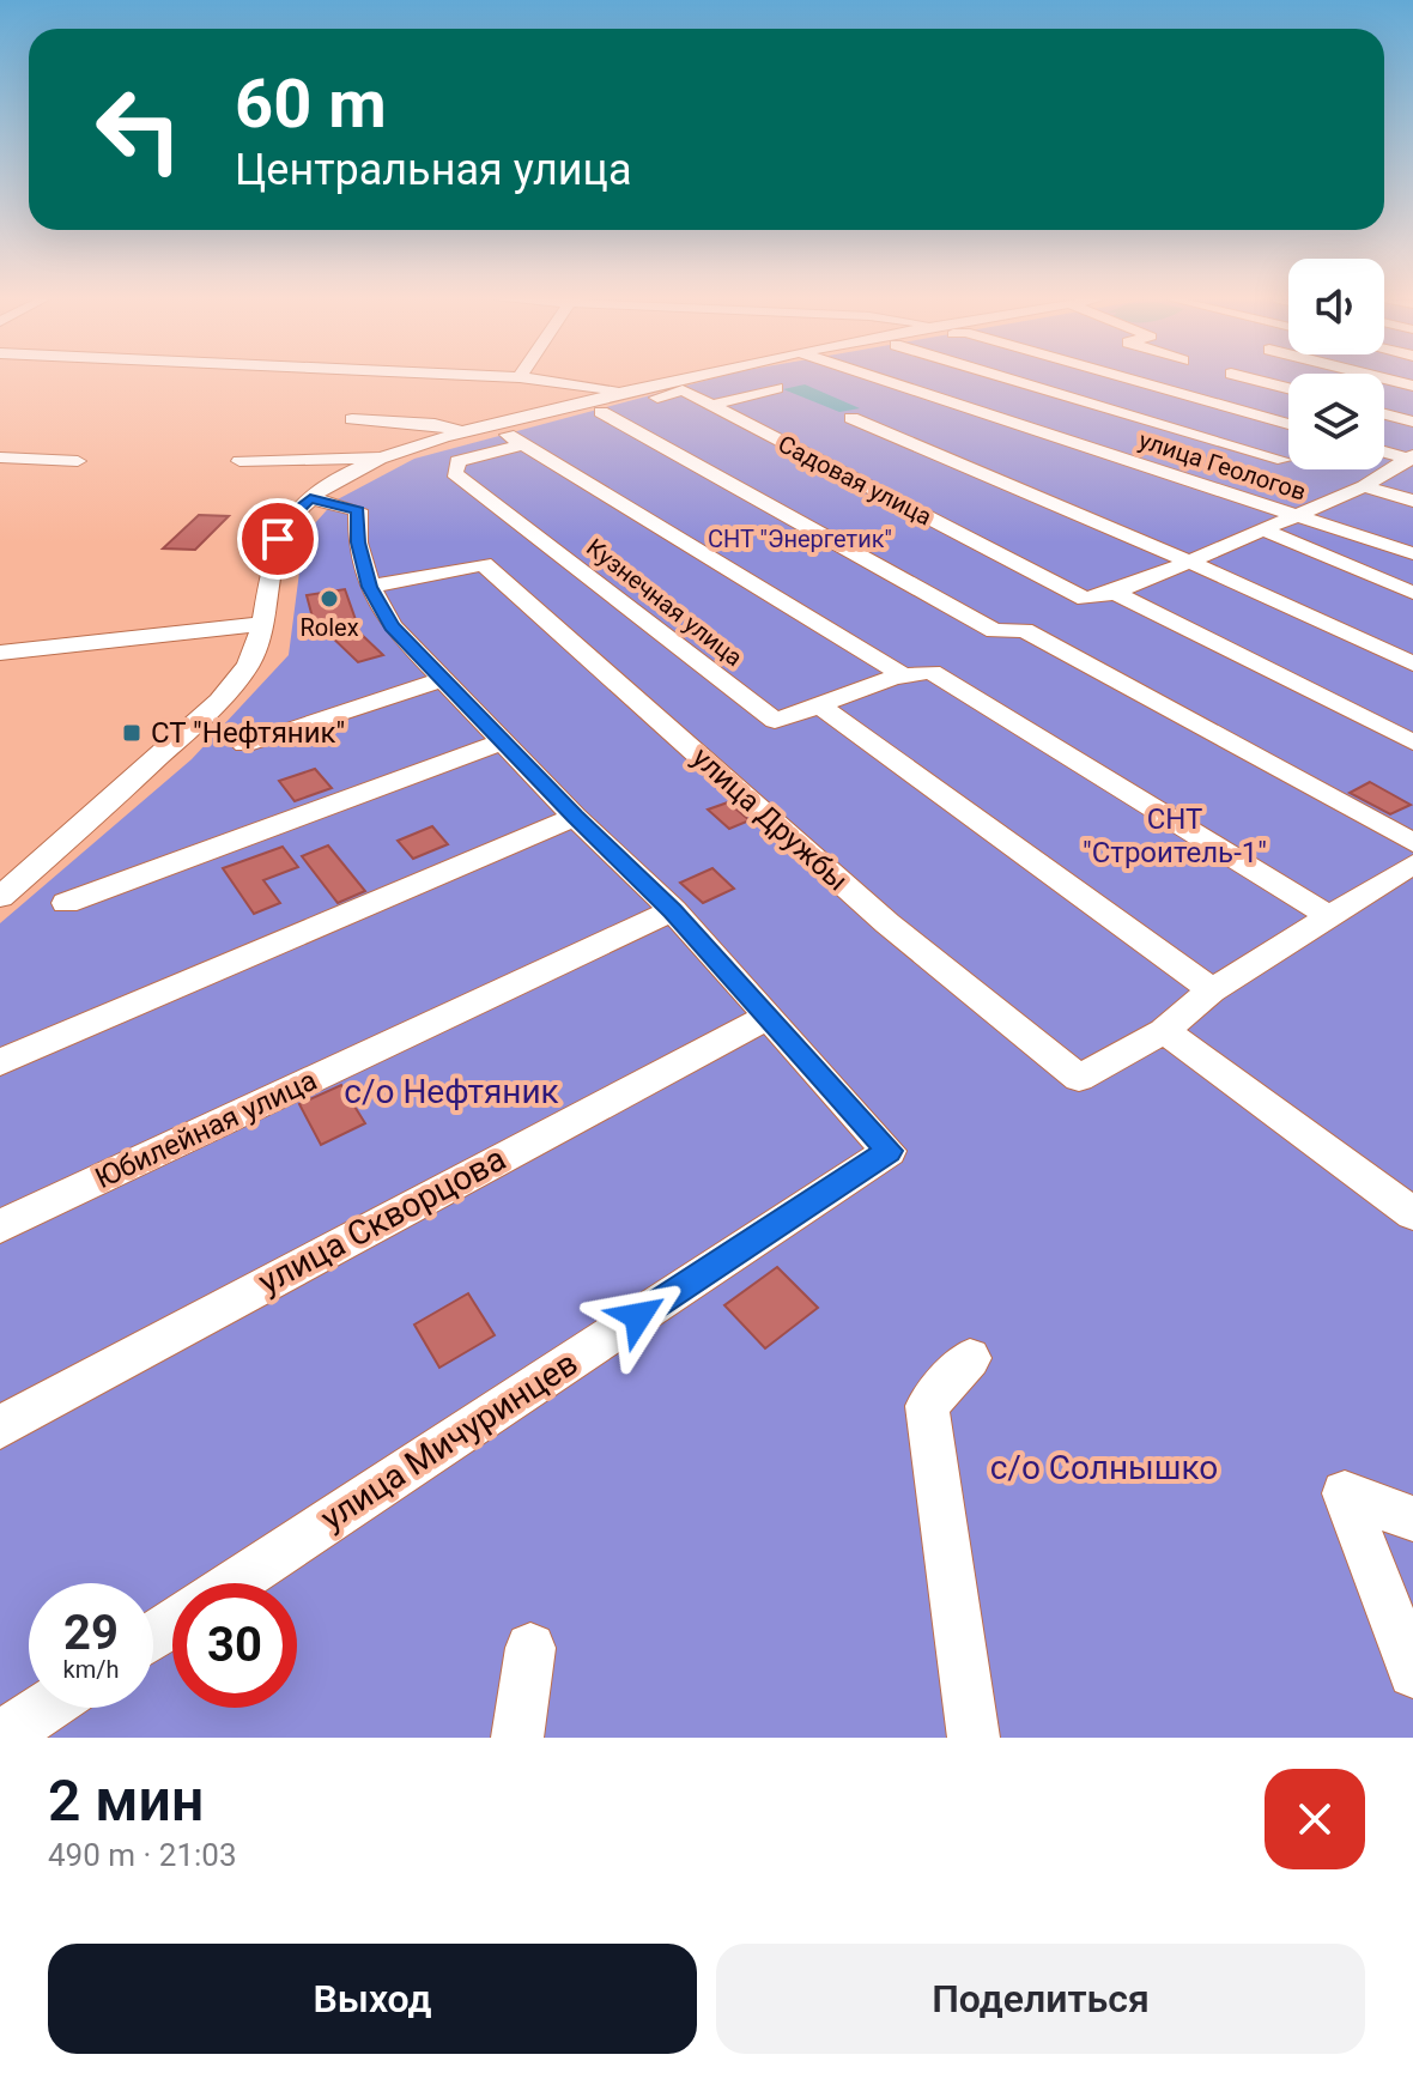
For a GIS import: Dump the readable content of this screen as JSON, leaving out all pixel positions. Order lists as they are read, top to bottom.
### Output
{
  "streets": {
    "street": [
      "улица Геологов",
      "Садовая улица",
      "Кузнечная улица",
      "улица Дружбы",
      "Юбилейная улица",
      "улица Скворцова",
      "улица Мичуринцев"
    ]
  },
  "crossings": [
    ["Садовая улица", "Кузнечная улица"],
    ["Кузнечная улица", "улица Дружбы"],
    ["улица Скворцова", "улица Мичуринцев"]
  ],
  "parks": [
    "СНТ \"Энергетик\"",
    "СНТ \"Строитель-1\"",
    "с/о Нефтяник",
    "с/о Солнышко"
  ],
  "places": {
    "other": ["Rolex"],
    "transit": ["СТ \"Нефтяник\""]
  },
  "page": {
    "turn": ["60 m", "Центральная улица"],
    "speed": "29 km/h",
    "limit": "30",
    "heading": ["2 мин", "490 m · 21:03"],
    "buttons": ["Выход", "Поделиться"]
  }
}
